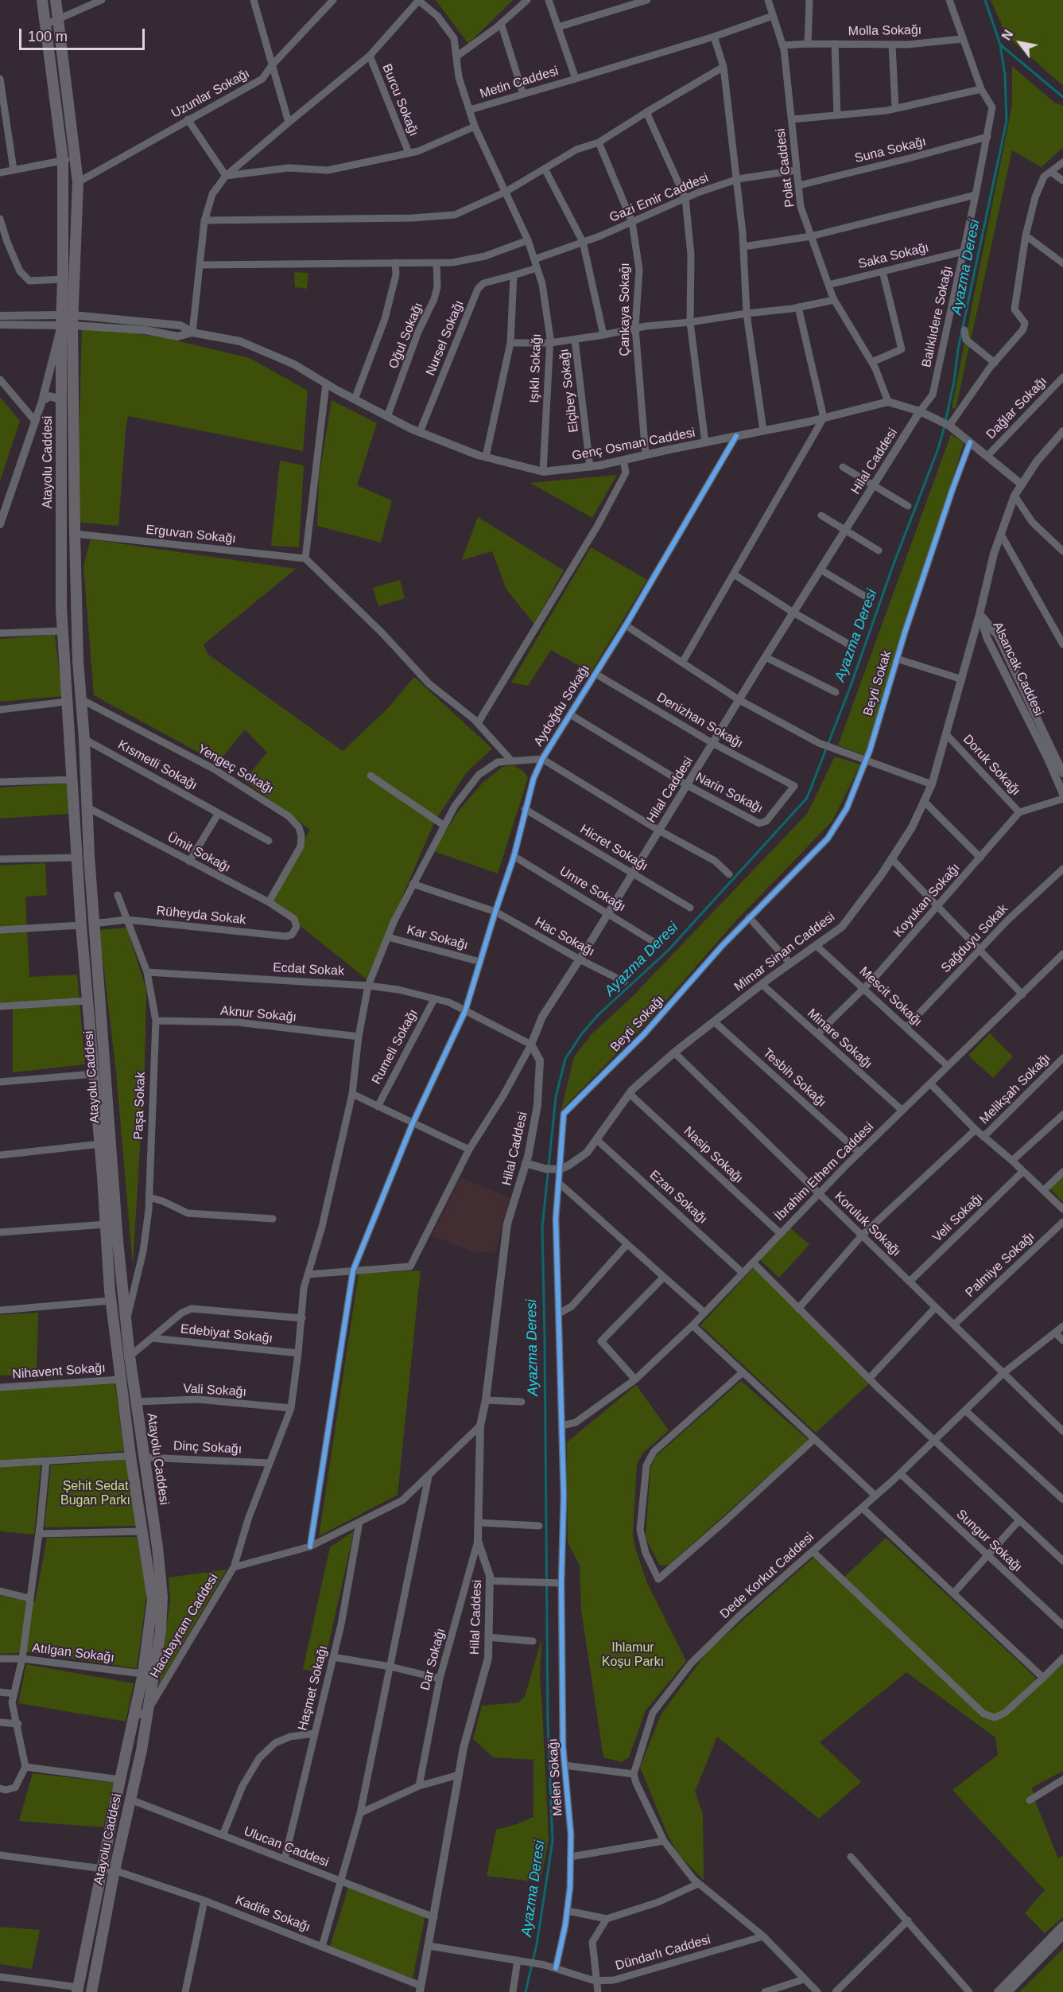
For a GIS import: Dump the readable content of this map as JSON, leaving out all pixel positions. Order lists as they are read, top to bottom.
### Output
{
  "streets": {
    "main road": ["Atayolu Caddesi"],
    "street": [
      "Molla Sokağı",
      "Metin Caddesi",
      "Uzunlar Sokağı",
      "Burcu Sokağı",
      "Suna Sokağı",
      "Polat Caddesi",
      "Gazi Emir Caddesi",
      "Saka Sokağı",
      "Çankaya Sokağı",
      "Balıklıdere Sokağı",
      "Oğul Sokağı",
      "Nursel Sokağı",
      "Işıklı Sokağı",
      "Elçibey Sokağı",
      "Dağlar Sokağı",
      "Genç Osman Caddesi",
      "Hilal Caddesi",
      "Erguvan Sokağı",
      "Alsancak Caddesi",
      "Beyti Sokak",
      "Aydoğdu Sokağı",
      "Denizhan Sokağı",
      "Kısmetli Sokağı",
      "Doruk Sokağı",
      "Yengeç Sokağı",
      "Narin Sokağı",
      "Hicret Sokağı",
      "Ümit Sokağı",
      "Umre Sokağı",
      "Koyukan Sokağı",
      "Rüheyda Sokak",
      "Hac Sokağı",
      "Kar Sokağı",
      "Sağduyu Sokak",
      "Mimar Sinan Caddesi",
      "Ecdat Sokak",
      "Mescit Sokağı",
      "Aknur Sokağı",
      "Beyti Sokağı",
      "Minare Sokağı",
      "Rumeli Sokağı",
      "Tesbih Sokağı",
      "Melikşah Sokağı",
      "Paşa Sokak",
      "Nasip Sokağı",
      "İbrahim Ethem Caddesi",
      "Ezan Sokağı",
      "Veli Sokağı",
      "Koruluk Sokağı",
      "Palmiye Sokağı",
      "Edebiyat Sokağı",
      "Nihavent Sokağı",
      "Vali Sokağı",
      "Dinç Sokağı",
      "Sungur Sokağı",
      "Dede Korkut Caddesi",
      "Hacıbayram Caddesi",
      "Atılgan Sokağı",
      "Dar Sokağı",
      "Haşmet Sokağı",
      "Melen Sokağı",
      "Ulucan Caddesi",
      "Kadife Sokağı",
      "Dündarlı Caddesi"
    ]
  },
  "crossings": [
    ["Molla Sokağı", "Polat Caddesi"],
    ["Molla Sokağı", "Balıklıdere Sokağı"],
    ["Metin Caddesi", "Işıklı Sokağı"],
    ["Uzunlar Sokağı", "Atayolu Caddesi"],
    ["Suna Sokağı", "Polat Caddesi"],
    ["Suna Sokağı", "Balıklıdere Sokağı"],
    ["Polat Caddesi", "Gazi Emir Caddesi"],
    ["Polat Caddesi", "Saka Sokağı"],
    ["Polat Caddesi", "Genç Osman Caddesi"],
    ["Gazi Emir Caddesi", "Çankaya Sokağı"],
    ["Gazi Emir Caddesi", "Işıklı Sokağı"],
    ["Saka Sokağı", "Balıklıdere Sokağı"],
    ["Çankaya Sokağı", "Genç Osman Caddesi"],
    ["Balıklıdere Sokağı", "Hilal Caddesi"],
    ["Oğul Sokağı", "Genç Osman Caddesi"],
    ["Nursel Sokağı", "Işıklı Sokağı"],
    ["Nursel Sokağı", "Genç Osman Caddesi"],
    ["Işıklı Sokağı", "Genç Osman Caddesi"],
    ["Elçibey Sokağı", "Genç Osman Caddesi"],
    ["Genç Osman Caddesi", "Atayolu Caddesi"],
    ["Genç Osman Caddesi", "Aydoğdu Sokağı"],
    ["Hilal Caddesi", "Denizhan Sokağı"],
    ["Hilal Caddesi", "Narin Sokağı"],
    ["Hilal Caddesi", "Hicret Sokağı"],
    ["Hilal Caddesi", "Umre Sokağı"],
    ["Hilal Caddesi", "Hac Sokağı"],
    ["Hilal Caddesi", "Ecdat Sokak"],
    ["Hilal Caddesi", "Hacıbayram Caddesi"],
    ["Hilal Caddesi", "Dar Sokağı"],
    ["Hilal Caddesi", "Ulucan Caddesi"],
    ["Hilal Caddesi", "Kadife Sokağı"],
    ["Hilal Caddesi", "Dündarlı Caddesi"],
    ["Atayolu Caddesi", "Erguvan Sokağı"],
    ["Atayolu Caddesi", "Kısmetli Sokağı"],
    ["Atayolu Caddesi", "Yengeç Sokağı"],
    ["Atayolu Caddesi", "Ümit Sokağı"],
    ["Atayolu Caddesi", "Rüheyda Sokak"],
    ["Atayolu Caddesi", "Paşa Sokak"],
    ["Atayolu Caddesi", "Nihavent Sokağı"],
    ["Atayolu Caddesi", "Vali Sokağı"],
    ["Atayolu Caddesi", "Dinç Sokağı"],
    ["Atayolu Caddesi", "Hacıbayram Caddesi"],
    ["Atayolu Caddesi", "Atılgan Sokağı"],
    ["Atayolu Caddesi", "Ulucan Caddesi"],
    ["Atayolu Caddesi", "Kadife Sokağı"],
    ["Alsancak Caddesi", "Mimar Sinan Caddesi"],
    ["Beyti Sokak", "Beyti Sokağı"],
    ["Aydoğdu Sokağı", "Denizhan Sokağı"],
    ["Aydoğdu Sokağı", "Narin Sokağı"],
    ["Aydoğdu Sokağı", "Hicret Sokağı"],
    ["Aydoğdu Sokağı", "Umre Sokağı"],
    ["Aydoğdu Sokağı", "Hac Sokağı"],
    ["Aydoğdu Sokağı", "Kar Sokağı"],
    ["Aydoğdu Sokağı", "Ecdat Sokak"],
    ["Aydoğdu Sokağı", "Hacıbayram Caddesi"],
    ["Denizhan Sokağı", "Narin Sokağı"],
    ["Doruk Sokağı", "Koyukan Sokağı"],
    ["Doruk Sokağı", "Mimar Sinan Caddesi"],
    ["Yengeç Sokağı", "Ümit Sokağı"],
    ["Ümit Sokağı", "Rüheyda Sokak"],
    ["Koyukan Sokağı", "Mescit Sokağı"],
    ["Koyukan Sokağı", "Minare Sokağı"],
    ["Rüheyda Sokak", "Paşa Sokak"],
    ["Sağduyu Sokak", "Mescit Sokağı"],
    ["Mimar Sinan Caddesi", "Mescit Sokağı"],
    ["Mimar Sinan Caddesi", "Beyti Sokağı"],
    ["Mimar Sinan Caddesi", "Minare Sokağı"],
    ["Mimar Sinan Caddesi", "Tesbih Sokağı"],
    ["Mimar Sinan Caddesi", "Nasip Sokağı"],
    ["Mimar Sinan Caddesi", "Ezan Sokağı"],
    ["Mimar Sinan Caddesi", "Koruluk Sokağı"],
    ["Ecdat Sokak", "Rumeli Sokağı"],
    ["Ecdat Sokak", "Paşa Sokak"],
    ["Mescit Sokağı", "İbrahim Ethem Caddesi"],
    ["Aknur Sokağı", "Paşa Sokak"],
    ["Beyti Sokağı", "İbrahim Ethem Caddesi"],
    ["Beyti Sokağı", "Melen Sokağı"],
    ["Minare Sokağı", "İbrahim Ethem Caddesi"],
    ["Tesbih Sokağı", "İbrahim Ethem Caddesi"],
    ["Nasip Sokağı", "İbrahim Ethem Caddesi"],
    ["İbrahim Ethem Caddesi", "Ezan Sokağı"],
    ["İbrahim Ethem Caddesi", "Koruluk Sokağı"],
    ["İbrahim Ethem Caddesi", "Melen Sokağı"],
    ["Veli Sokağı", "Koruluk Sokağı"],
    ["Koruluk Sokağı", "Palmiye Sokağı"],
    ["Koruluk Sokağı", "Dede Korkut Caddesi"],
    ["Sungur Sokağı", "Dede Korkut Caddesi"],
    ["Hacıbayram Caddesi", "Haşmet Sokağı"],
    ["Haşmet Sokağı", "Ulucan Caddesi"],
    ["Melen Sokağı", "Dündarlı Caddesi"]
  ],
  "water": ["Ayazma Deresi"],
  "parks": ["Şehit Sedat Bugan Parkı", "Ihlamur Koşu Parkı"],
  "scale_bar": "100 m",
  "north": "top left"
}
